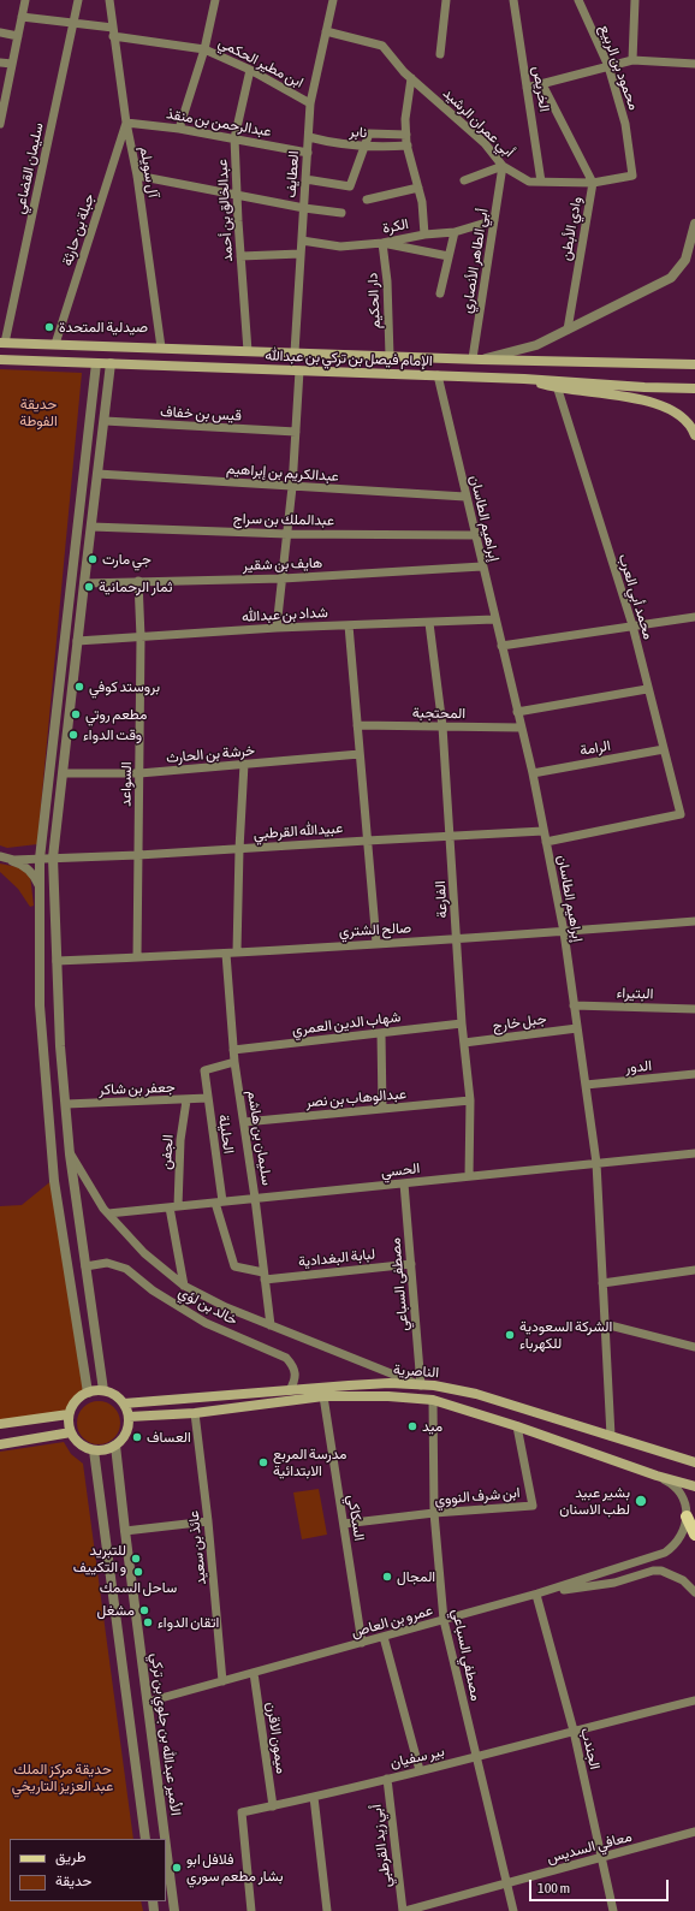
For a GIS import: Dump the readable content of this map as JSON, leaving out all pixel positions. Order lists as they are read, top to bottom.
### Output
{
  "streets": {
    "main road": ["الإمام فيصل بن تركي بن عبدالله", "الناصرية"],
    "street": [
      "ابن مطير الحكمي",
      "محمود بن الربيع",
      "الخريص",
      "عبدالرحمن بن منقذ",
      "أبي عمران الرشيد",
      "نابر",
      "سليمان القضاعي",
      "آل سويلم",
      "العطايف",
      "عبدالخالق بن أحمد",
      "الكرة",
      "وادي الأبطن",
      "جبلة بن حارثة",
      "أبي الطاهر الأنصاري",
      "دار الحكيم",
      "قيس بن خفاف",
      "عبدالكريم بن إبراهيم",
      "إبراهيم الطاسان",
      "عبدالملك بن سراج",
      "هايف بن شقير",
      "محمد أبي العرب",
      "شداد بن عبدالله",
      "المحتجبة",
      "الرامة",
      "خرشة بن الحارث",
      "السواعد",
      "عبيدالله القرطبي",
      "الفارعة",
      "صالح الشتري",
      "البتيراء",
      "جبل خارج",
      "شهاب الدين العمري",
      "الدور",
      "جعفر بن شاكر",
      "عبدالوهاب بن نصر",
      "الحليلة",
      "سليمان بن هاشم",
      "الجفن",
      "الحسي",
      "لبابة البغدادية",
      "مصطفى السباعي",
      "خالد بن لؤي",
      "ابن شرف النووي",
      "السكاكي",
      "عائذ بن سعيد",
      "عمرو بن العاص",
      "مصطفي السباعي",
      "الأمير عبدالله بن جلوي بن تركي",
      "ميمون الاقرن",
      "الجندب",
      "بير سفيان",
      "أبي زيد القرطبي",
      "معافي السديس"
    ]
  },
  "crossings": [
    ["ابن مطير الحكمي", "سليمان القضاعي"],
    ["ابن مطير الحكمي", "آل سويلم"],
    ["ابن مطير الحكمي", "العطايف"],
    ["ابن مطير الحكمي", "عبدالخالق بن أحمد"],
    ["محمود بن الربيع", "أبي عمران الرشيد"],
    ["الخريص", "أبي عمران الرشيد"],
    ["عبدالرحمن بن منقذ", "آل سويلم"],
    ["عبدالرحمن بن منقذ", "العطايف"],
    ["عبدالرحمن بن منقذ", "عبدالخالق بن أحمد"],
    ["عبدالرحمن بن منقذ", "جبلة بن حارثة"],
    ["أبي عمران الرشيد", "العطايف"],
    ["أبي عمران الرشيد", "وادي الأبطن"],
    ["أبي عمران الرشيد", "أبي الطاهر الأنصاري"],
    ["نابر", "العطايف"],
    ["سليمان القضاعي", "الإمام فيصل بن تركي بن عبدالله"],
    ["آل سويلم", "جبلة بن حارثة"],
    ["آل سويلم", "الإمام فيصل بن تركي بن عبدالله"],
    ["العطايف", "الكرة"],
    ["العطايف", "الإمام فيصل بن تركي بن عبدالله"],
    ["عبدالخالق بن أحمد", "الإمام فيصل بن تركي بن عبدالله"],
    ["الكرة", "أبي الطاهر الأنصاري"],
    ["الكرة", "دار الحكيم"],
    ["جبلة بن حارثة", "الإمام فيصل بن تركي بن عبدالله"],
    ["أبي الطاهر الأنصاري", "الإمام فيصل بن تركي بن عبدالله"],
    ["دار الحكيم", "الإمام فيصل بن تركي بن عبدالله"],
    ["الإمام فيصل بن تركي بن عبدالله", "إبراهيم الطاسان"],
    ["عبدالكريم بن إبراهيم", "إبراهيم الطاسان"],
    ["إبراهيم الطاسان", "عبدالملك بن سراج"],
    ["إبراهيم الطاسان", "هايف بن شقير"],
    ["إبراهيم الطاسان", "محمد أبي العرب"],
    ["إبراهيم الطاسان", "شداد بن عبدالله"],
    ["إبراهيم الطاسان", "المحتجبة"],
    ["إبراهيم الطاسان", "الرامة"],
    ["إبراهيم الطاسان", "عبيدالله القرطبي"],
    ["إبراهيم الطاسان", "صالح الشتري"],
    ["إبراهيم الطاسان", "البتيراء"],
    ["إبراهيم الطاسان", "جبل خارج"],
    ["إبراهيم الطاسان", "الدور"],
    ["إبراهيم الطاسان", "الحسي"],
    ["إبراهيم الطاسان", "الناصرية"],
    ["هايف بن شقير", "السواعد"],
    ["محمد أبي العرب", "الرامة"],
    ["شداد بن عبدالله", "السواعد"],
    ["شداد بن عبدالله", "الفارعة"],
    ["المحتجبة", "الفارعة"],
    ["خرشة بن الحارث", "السواعد"],
    ["السواعد", "عبيدالله القرطبي"],
    ["السواعد", "صالح الشتري"],
    ["عبيدالله القرطبي", "الفارعة"],
    ["الفارعة", "صالح الشتري"],
    ["الفارعة", "جبل خارج"],
    ["الفارعة", "شهاب الدين العمري"],
    ["الفارعة", "عبدالوهاب بن نصر"],
    ["الفارعة", "الحسي"],
    ["صالح الشتري", "سليمان بن هاشم"],
    ["شهاب الدين العمري", "سليمان بن هاشم"],
    ["جعفر بن شاكر", "الحليلة"],
    ["جعفر بن شاكر", "الجفن"],
    ["عبدالوهاب بن نصر", "سليمان بن هاشم"],
    ["الحليلة", "سليمان بن هاشم"],
    ["الحليلة", "الحسي"],
    ["الحليلة", "لبابة البغدادية"],
    ["سليمان بن هاشم", "الحسي"],
    ["سليمان بن هاشم", "لبابة البغدادية"],
    ["الجفن", "الحسي"],
    ["الجفن", "خالد بن لؤي"],
    ["الحسي", "مصطفى السباعي"],
    ["الحسي", "خالد بن لؤي"],
    ["لبابة البغدادية", "مصطفى السباعي"],
    ["مصطفى السباعي", "الناصرية"],
    ["خالد بن لؤي", "الناصرية"],
    ["الناصرية", "ابن شرف النووي"],
    ["الناصرية", "السكاكي"],
    ["الناصرية", "عائذ بن سعيد"],
    ["الناصرية", "مصطفي السباعي"],
    ["الناصرية", "الأمير عبدالله بن جلوي بن تركي"],
    ["ابن شرف النووي", "السكاكي"],
    ["ابن شرف النووي", "مصطفي السباعي"],
    ["السكاكي", "عمرو بن العاص"],
    ["عائذ بن سعيد", "عمرو بن العاص"],
    ["عمرو بن العاص", "مصطفي السباعي"],
    ["عمرو بن العاص", "الأمير عبدالله بن جلوي بن تركي"],
    ["عمرو بن العاص", "ميمون الاقرن"],
    ["عمرو بن العاص", "الجندب"],
    ["مصطفي السباعي", "بير سفيان"],
    ["مصطفي السباعي", "معافي السديس"],
    ["ميمون الاقرن", "بير سفيان"],
    ["الجندب", "بير سفيان"],
    ["الجندب", "معافي السديس"],
    ["بير سفيان", "أبي زيد القرطبي"],
    ["أبي زيد القرطبي", "معافي السديس"]
  ],
  "parks": ["حديقة الفوطة", "حديقة مركز الملك عبد العزيز التاريخي"],
  "places": [
    "صيدلية المتحدة",
    "جي مارت",
    "ثمار الرحمانية",
    "بروستد كوفي",
    "مطعم روتي",
    "وقت الدواء",
    "الشركة السعودية للكهرباء",
    "ميد",
    "العساف",
    "مدرسة المربع الابتدائية",
    "بشير عبيد لطب الاسنان",
    "للتبريد و التكييف",
    "ساحل السمك",
    "المجال",
    "مشغل",
    "اتقان الدواء",
    "فلافل ابو بشار مطعم سوري"
  ],
  "legend": ["طريق", "حديقة"],
  "scale_bar": "100 m"
}
